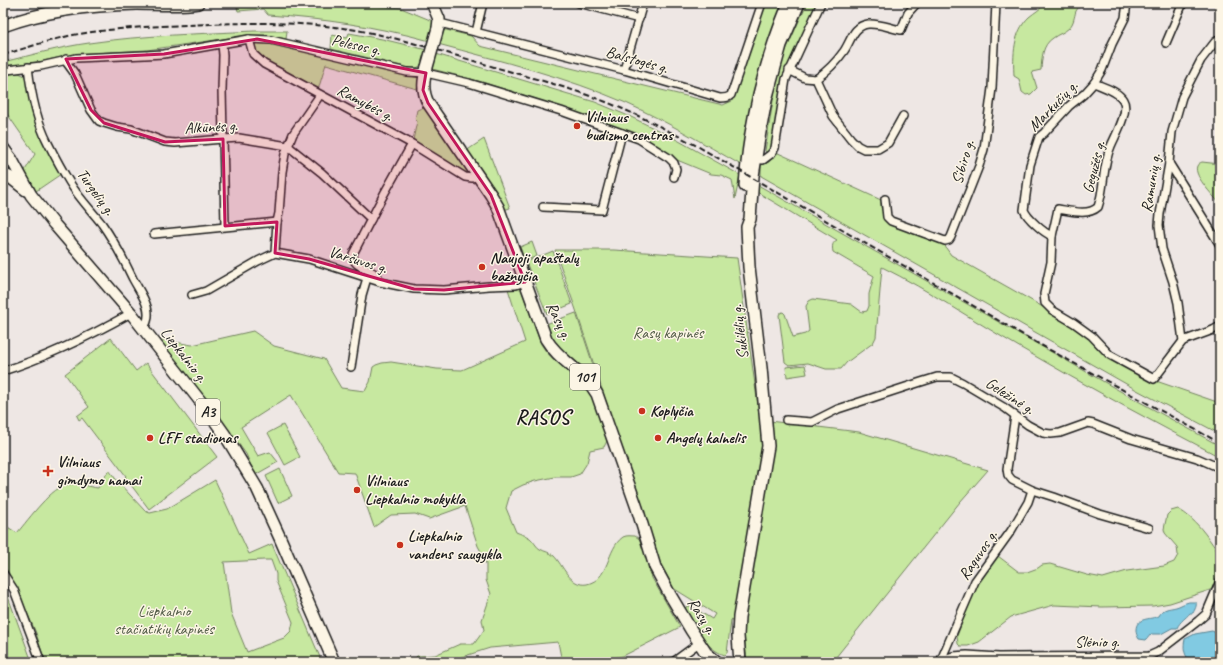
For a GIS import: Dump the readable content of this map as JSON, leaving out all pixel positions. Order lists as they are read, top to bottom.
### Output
{
  "streets": {
    "main road": [
      "Rasų g.",
      "Sukilėlių g.",
      "Liepkalnio g.",
      "101",
      "A3"
    ],
    "street": [
      "Pelesos g.",
      "Balstogės g.",
      "Ramybės g.",
      "Markučių g.",
      "Alkūnės g.",
      "Sibiro g.",
      "Gegužės g.",
      "Ramunių g.",
      "Turgelių g.",
      "Varšuvos g.",
      "Geležinė g.",
      "Raguvos g.",
      "Slėnio g."
    ]
  },
  "crossings": [
    ["Pelesos g.", "Ramybės g."],
    ["Pelesos g.", "Alkūnės g."],
    ["Pelesos g.", "Turgelių g."],
    ["Pelesos g.", "Rasų g."],
    ["Balstogės g.", "Rasų g."],
    ["Ramybės g.", "Rasų g."],
    ["Markučių g.", "Gegužės g."],
    ["Turgelių g.", "Liepkalnio g."],
    ["Varšuvos g.", "Rasų g."],
    ["Raguvos g.", "Slėnio g."]
  ],
  "districts": ["RASOS"],
  "parks": ["Rasų kapinės", "Liepkalnio stačiatikių kapinės"],
  "places": {
    "other": [
      "Vilniaus budizmo centras",
      "Naujoji apaštalų bažnyčia",
      "Koplyčia",
      "LFF stadionas",
      "Angelų kalnelis",
      "Vilniaus Liepkalnio mokykla",
      "Liepkalnio vandens saugykla"
    ],
    "health": ["Vilniaus gimdymo namai"]
  }
}
